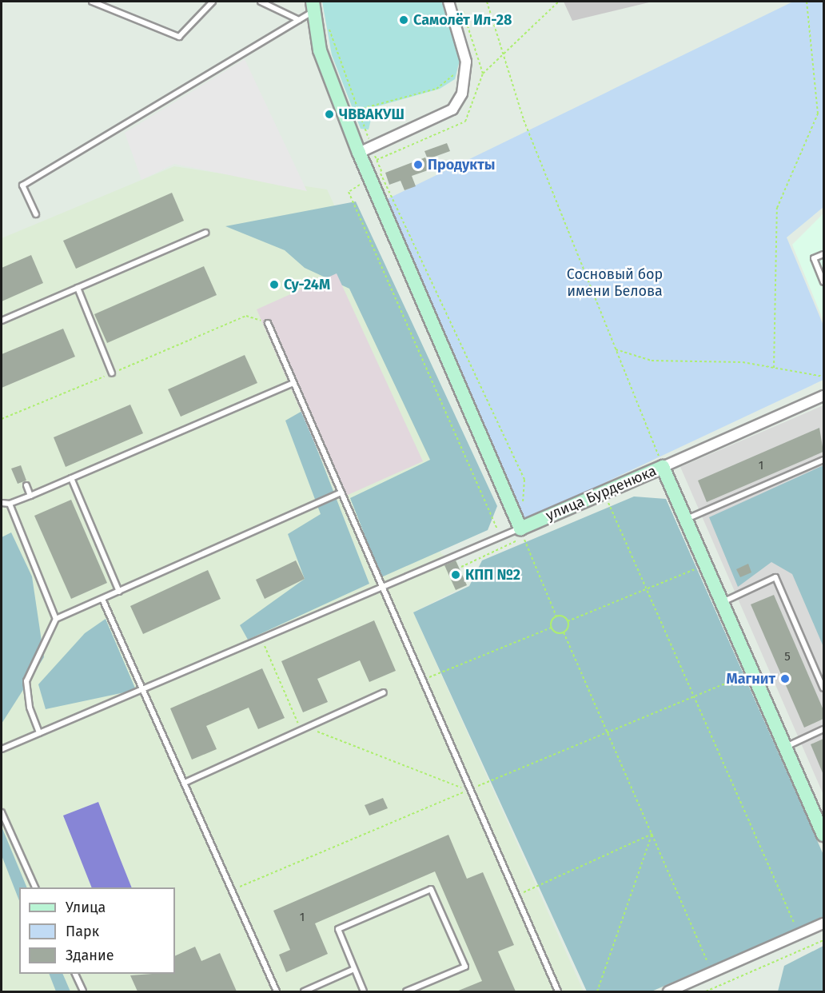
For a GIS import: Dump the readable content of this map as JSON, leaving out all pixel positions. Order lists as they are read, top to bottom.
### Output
{
  "streets": {
    "street": ["улица Бурденюка"]
  },
  "parks": ["Сосновый бор имени Белова"],
  "places": [
    "Самолёт Ил-28",
    "ЧВВАКУШ",
    "Продукты",
    "Су-24М",
    "КПП №2",
    "Магнит"
  ],
  "house_numbers": ["1", "5", "1"],
  "legend": ["Улица", "Парк", "Здание"]
}
